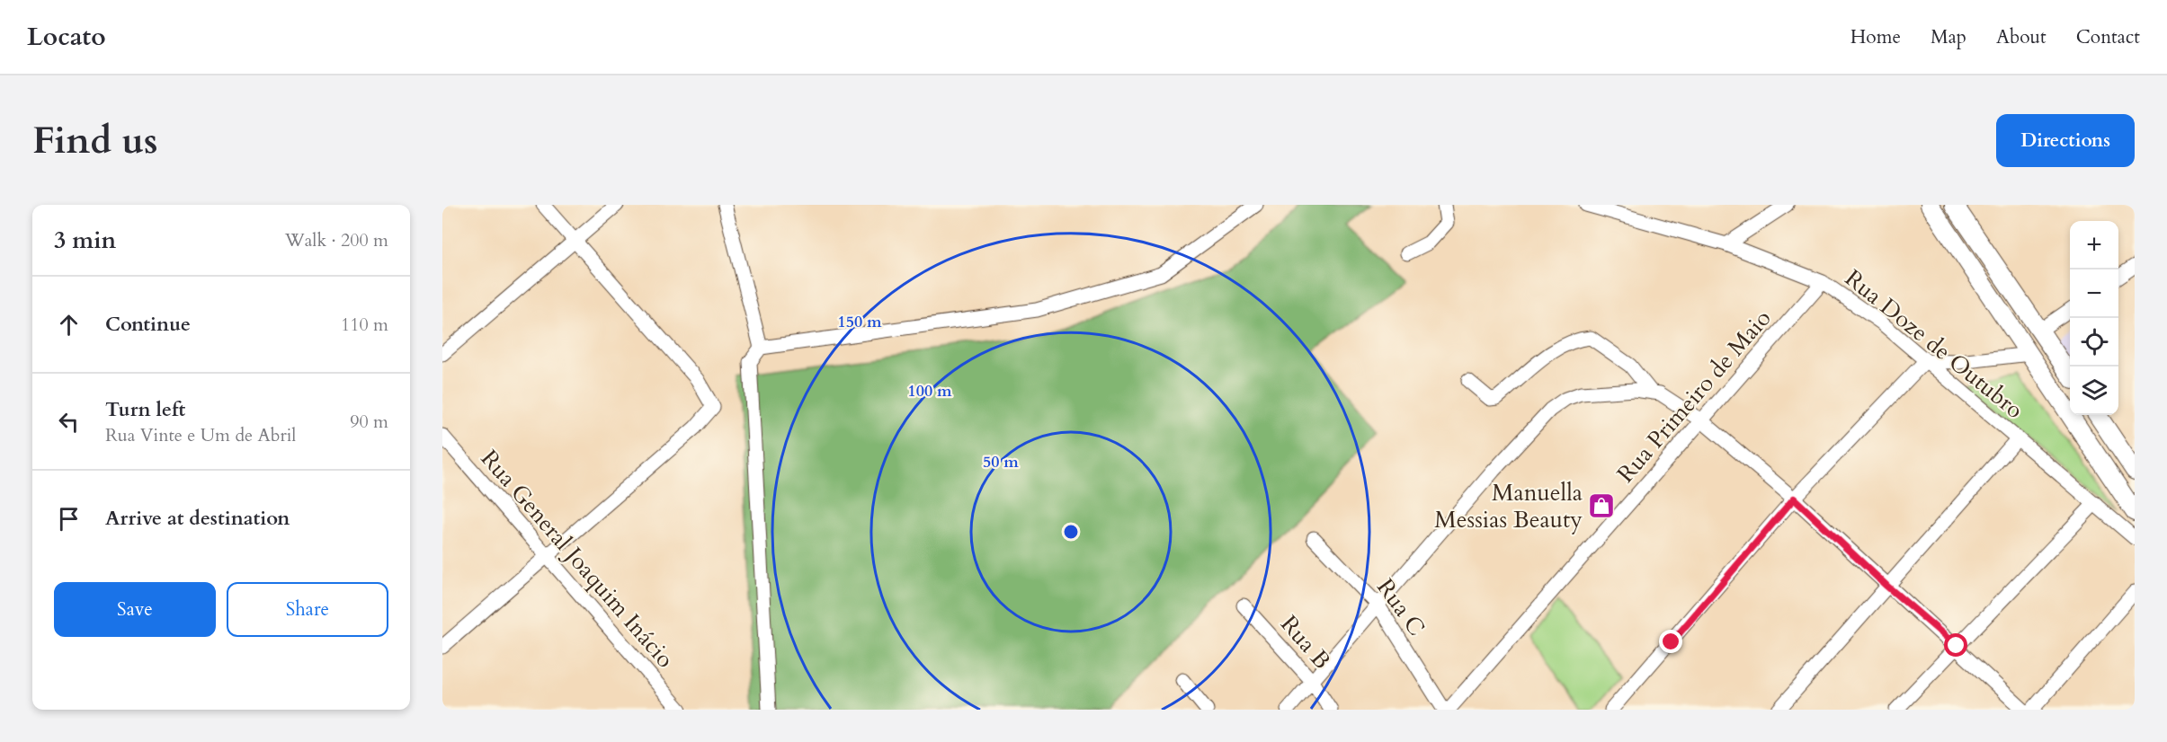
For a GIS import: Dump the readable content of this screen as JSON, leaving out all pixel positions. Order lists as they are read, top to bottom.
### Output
{
  "streets": {
    "street": [
      "Rua Doze de Outubro",
      "Rua Primeiro de Maio",
      "Rua General Joaquim Inácio",
      "Rua C",
      "Rua B"
    ]
  },
  "crossings": [
    ["Rua Doze de Outubro", "Rua Primeiro de Maio"]
  ],
  "places": {
    "shop": ["Manuella Messias Beauty"]
  },
  "page": {
    "header": "Locato",
    "nav": [
      "Home",
      "Map",
      "About",
      "Contact"
    ],
    "buttons": [
      "Directions",
      ["Save", "Share"]
    ],
    "title": "Find us",
    "heading": ["3 min", "Walk · 200 m"],
    "map_buttons": ["+", "−"],
    "list": [
      ["Continue", "110 m"],
      ["Turn left", "Rua Vinte e Um de Abril", "90 m"],
      "Arrive at destination"
    ]
  },
  "rings": ["150 m", "100 m", "50 m"]
}
